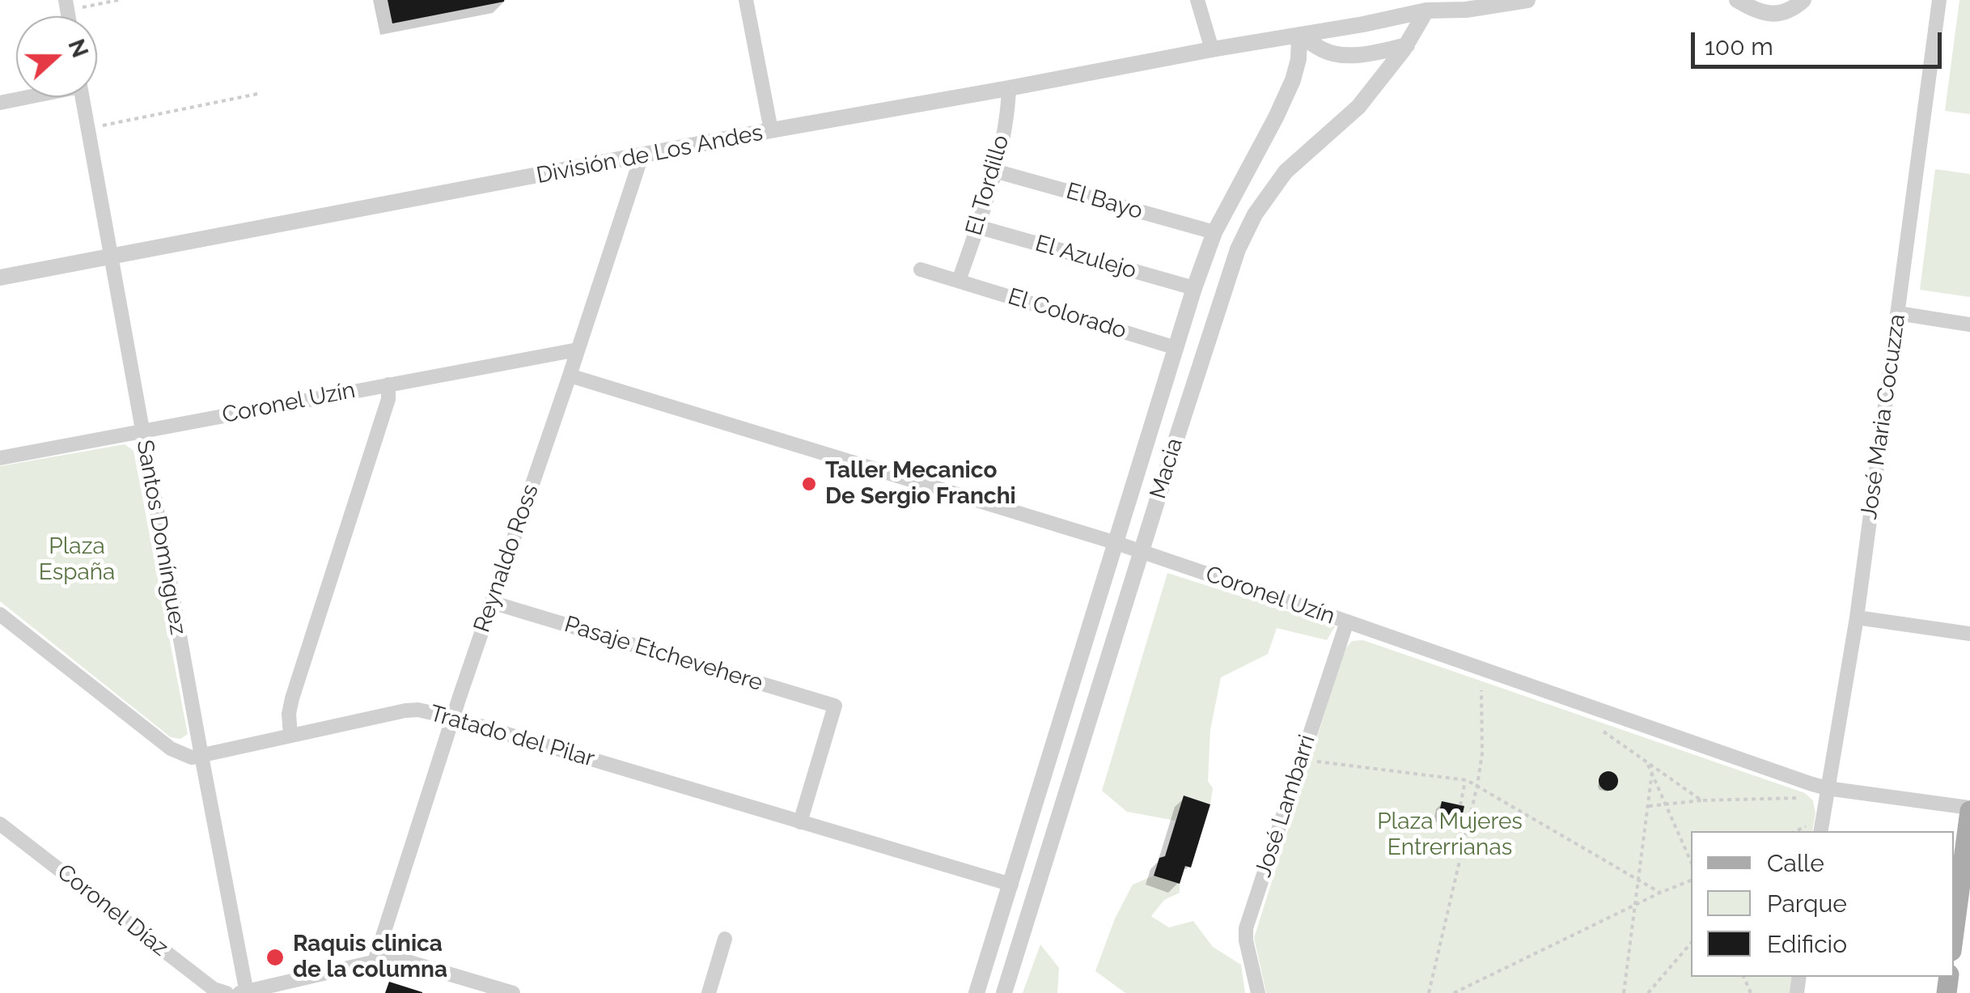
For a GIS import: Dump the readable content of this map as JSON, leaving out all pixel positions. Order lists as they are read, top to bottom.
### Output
{
  "streets": {
    "street": [
      "División de Los Andes",
      "El Tordillo",
      "El Bayo",
      "El Azulejo",
      "El Colorado",
      "Coronel Uzín",
      "José Maria Cocuzza",
      "Macia",
      "Santos Domínguez",
      "Reynaldo Ross",
      "Pasaje Etchevehere",
      "Tratado del Pilar",
      "José Lambarri",
      "Coronel Díaz"
    ]
  },
  "crossings": [
    ["División de Los Andes", "El Tordillo"],
    ["División de Los Andes", "Macia"],
    ["División de Los Andes", "Santos Domínguez"],
    ["División de Los Andes", "Reynaldo Ross"],
    ["El Tordillo", "El Bayo"],
    ["El Tordillo", "El Azulejo"],
    ["El Tordillo", "El Colorado"],
    ["El Bayo", "Macia"],
    ["El Azulejo", "Macia"],
    ["El Colorado", "Macia"],
    ["Coronel Uzín", "José Maria Cocuzza"],
    ["Coronel Uzín", "Macia"],
    ["Coronel Uzín", "Santos Domínguez"],
    ["Coronel Uzín", "Reynaldo Ross"],
    ["Coronel Uzín", "José Lambarri"],
    ["Macia", "Tratado del Pilar"],
    ["Santos Domínguez", "Tratado del Pilar"],
    ["Reynaldo Ross", "Pasaje Etchevehere"],
    ["Reynaldo Ross", "Tratado del Pilar"],
    ["Pasaje Etchevehere", "Tratado del Pilar"]
  ],
  "parks": ["Plaza España", "Plaza Mujeres Entrerrianas"],
  "places": ["Taller Mecanico De Sergio Franchi", "Raquis clinica de la columna"],
  "legend": ["Calle", "Parque", "Edificio"],
  "scale_bar": "100 m",
  "north": "right"
}
